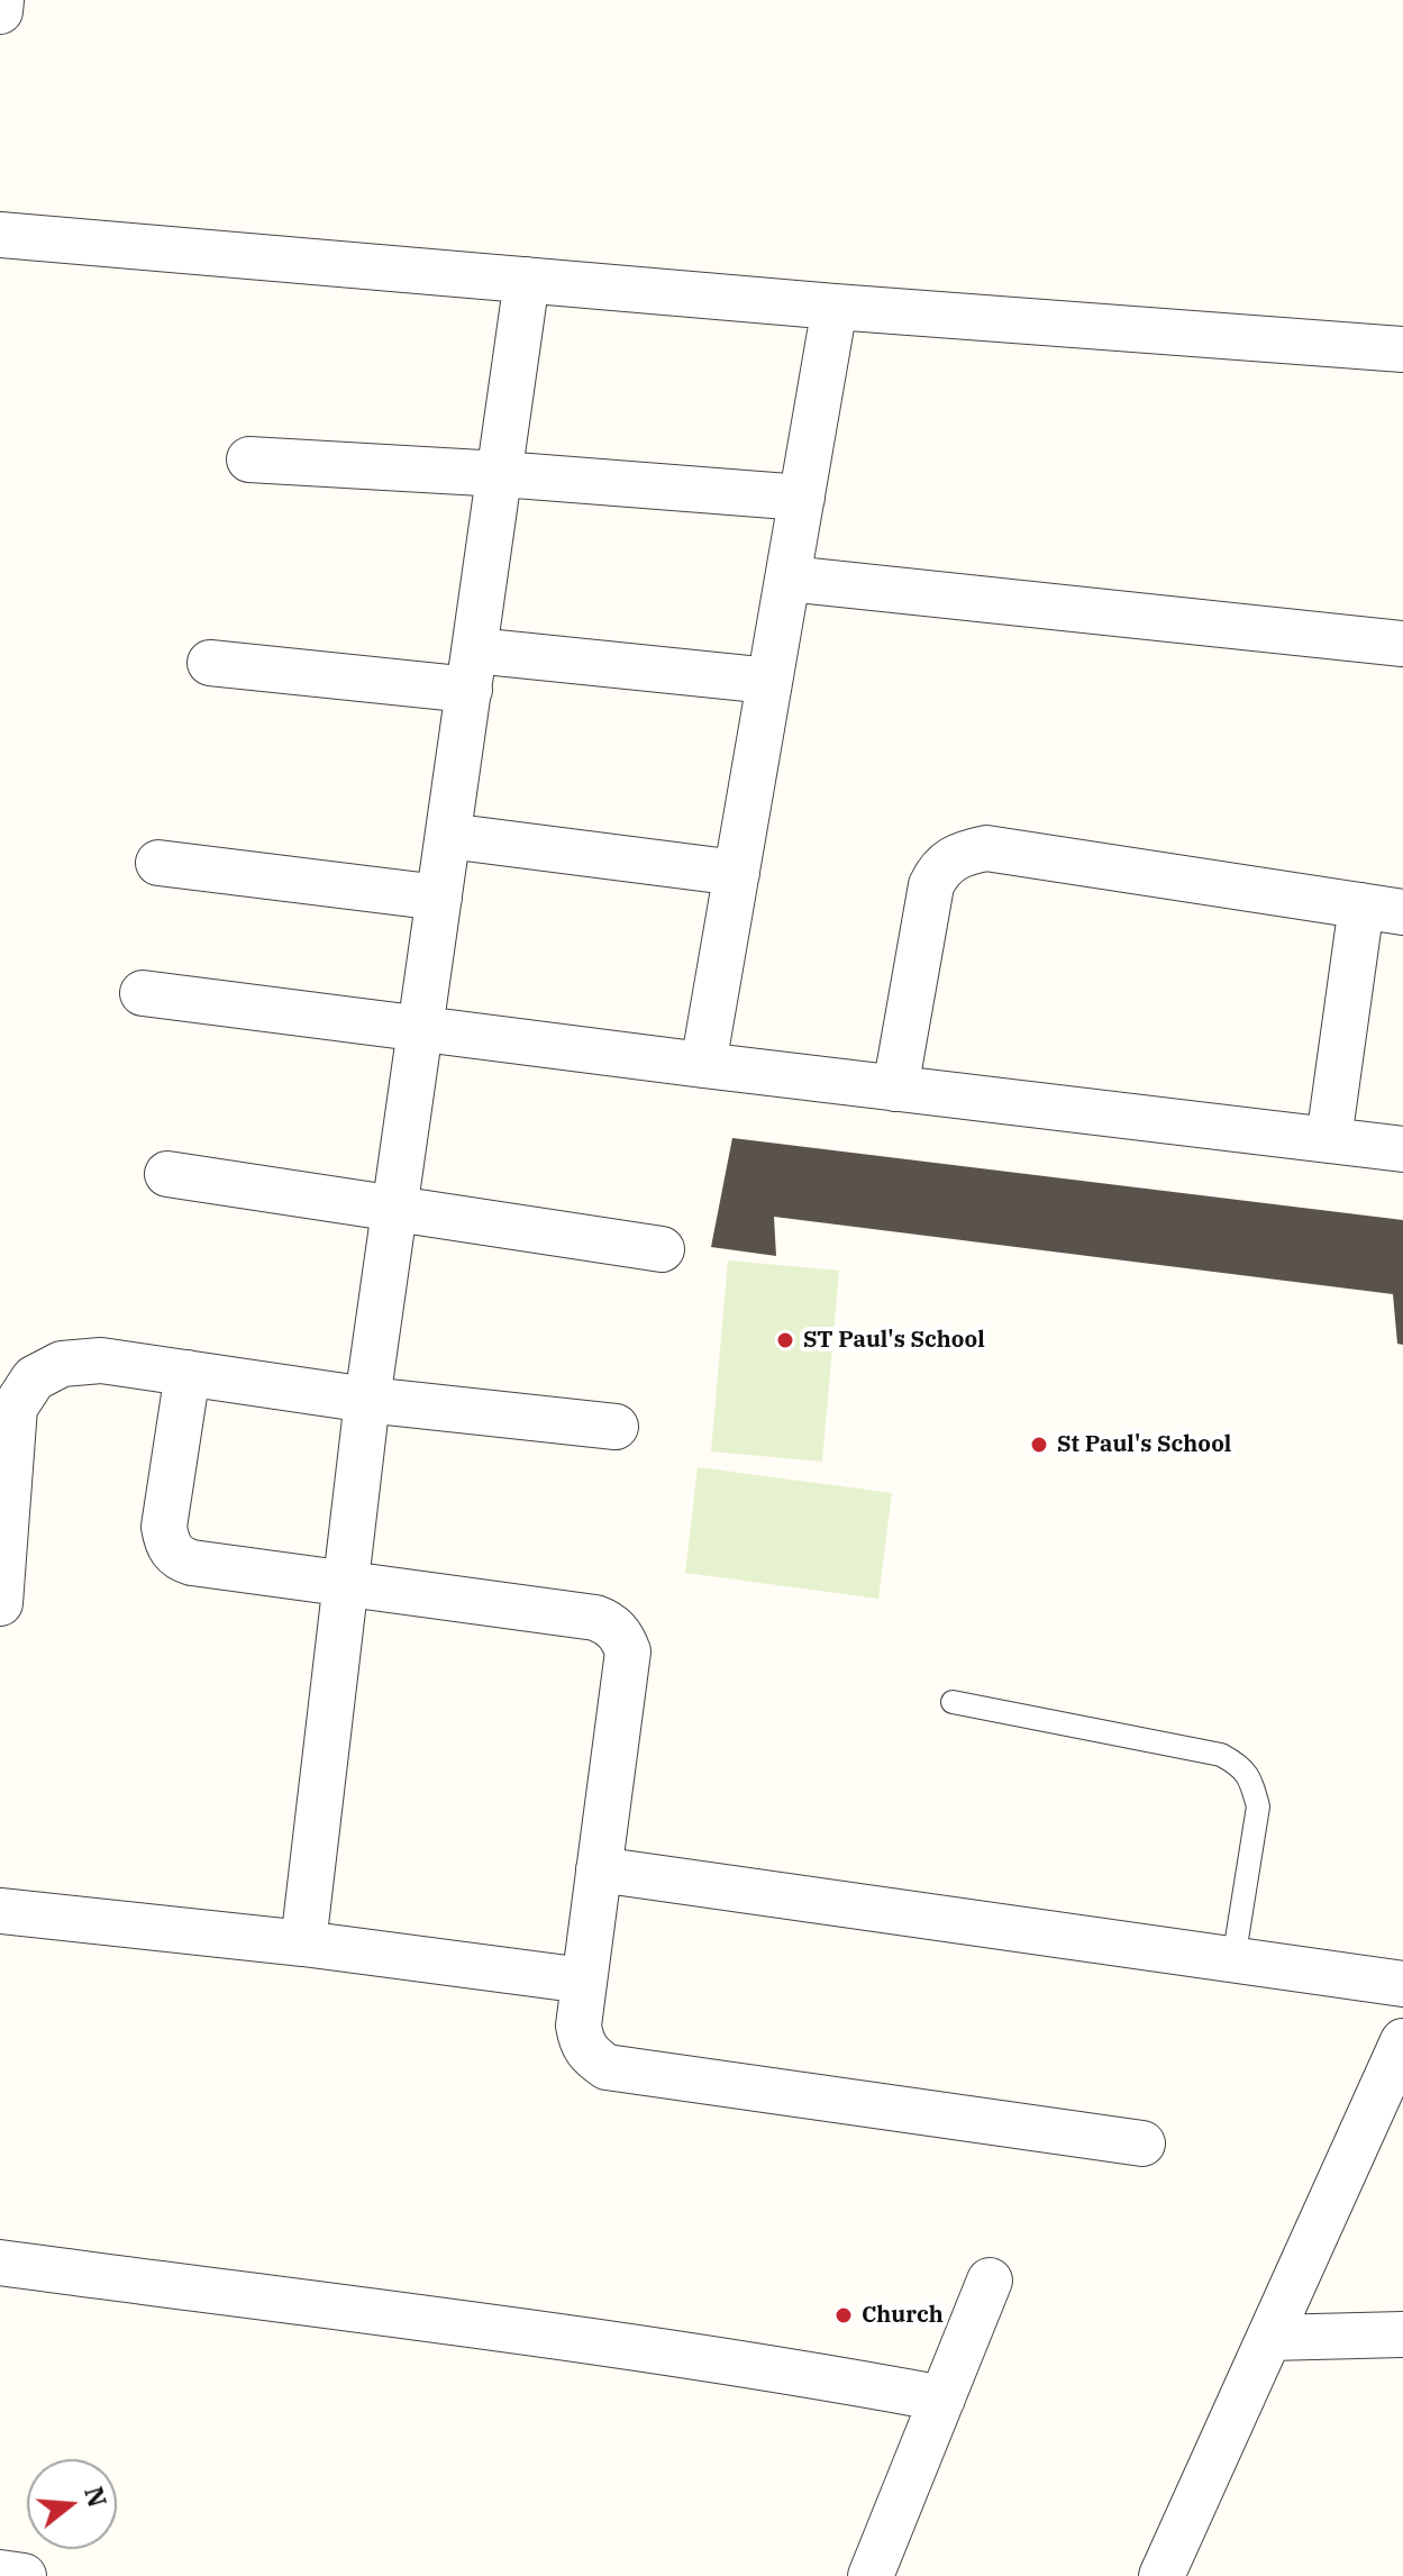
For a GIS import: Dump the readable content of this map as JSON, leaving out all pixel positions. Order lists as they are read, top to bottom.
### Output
{
  "places": ["ST Paul's School", "St Paul's School", "Church"],
  "north": "right"
}
